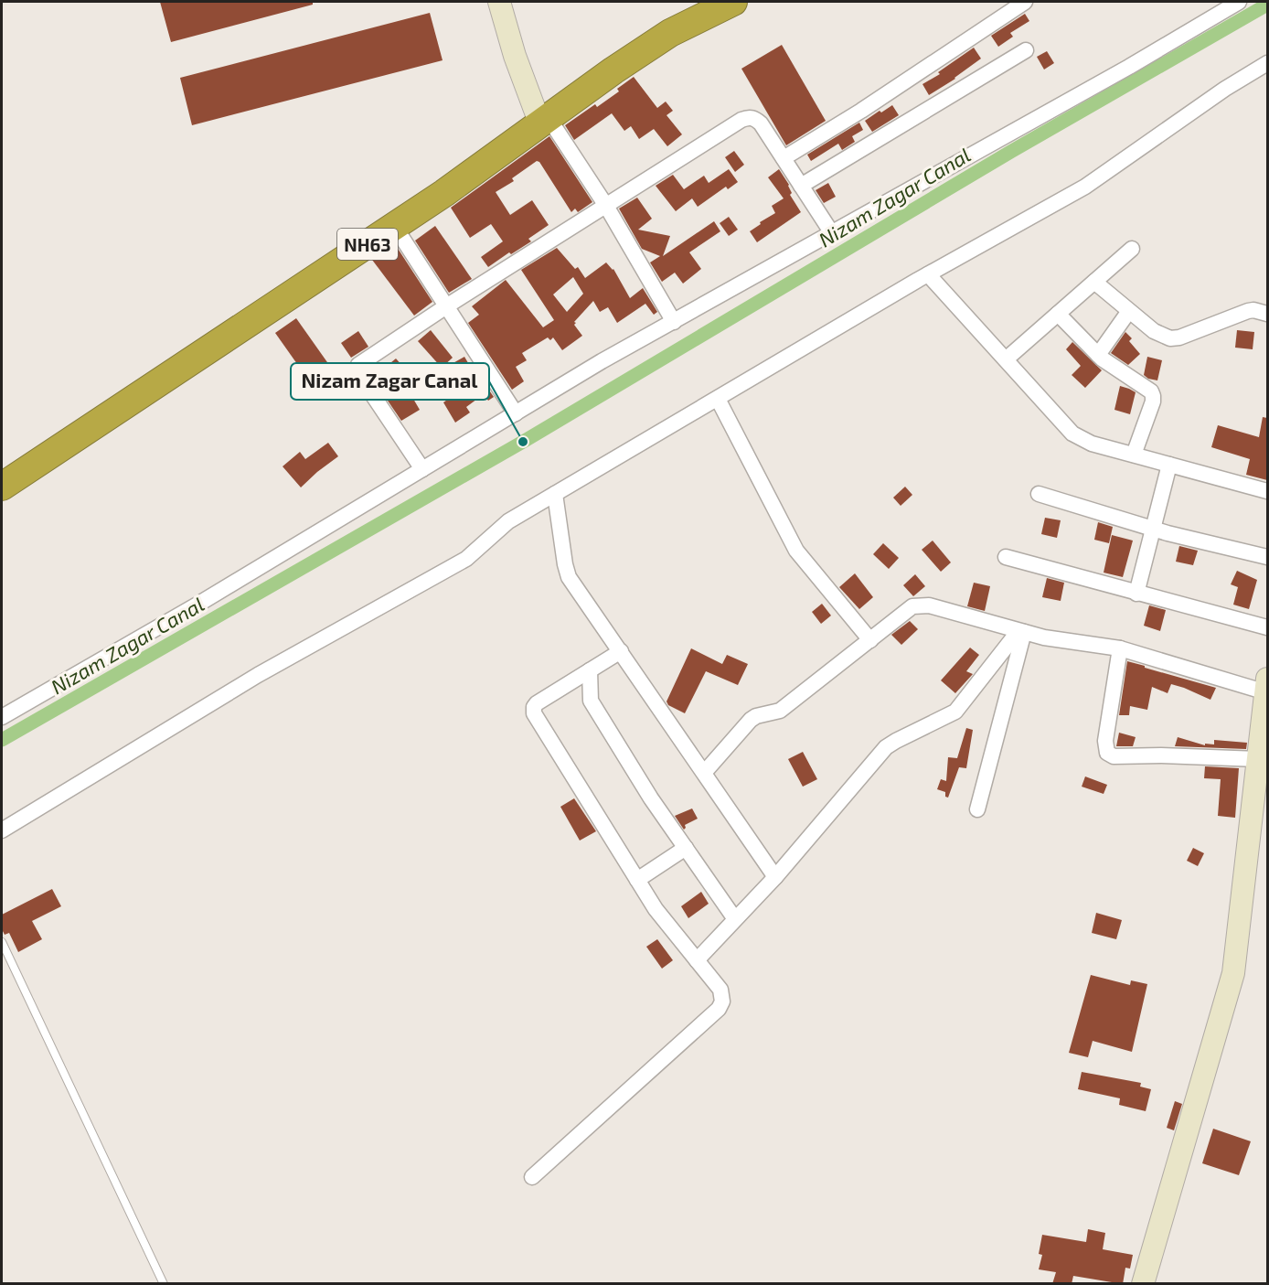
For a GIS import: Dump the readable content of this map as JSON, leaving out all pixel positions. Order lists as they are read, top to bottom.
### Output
{
  "streets": {
    "highway": ["NH63"]
  },
  "water": ["Nizam Zagar Canal"],
  "places": ["Nizam Zagar Canal"]
}
